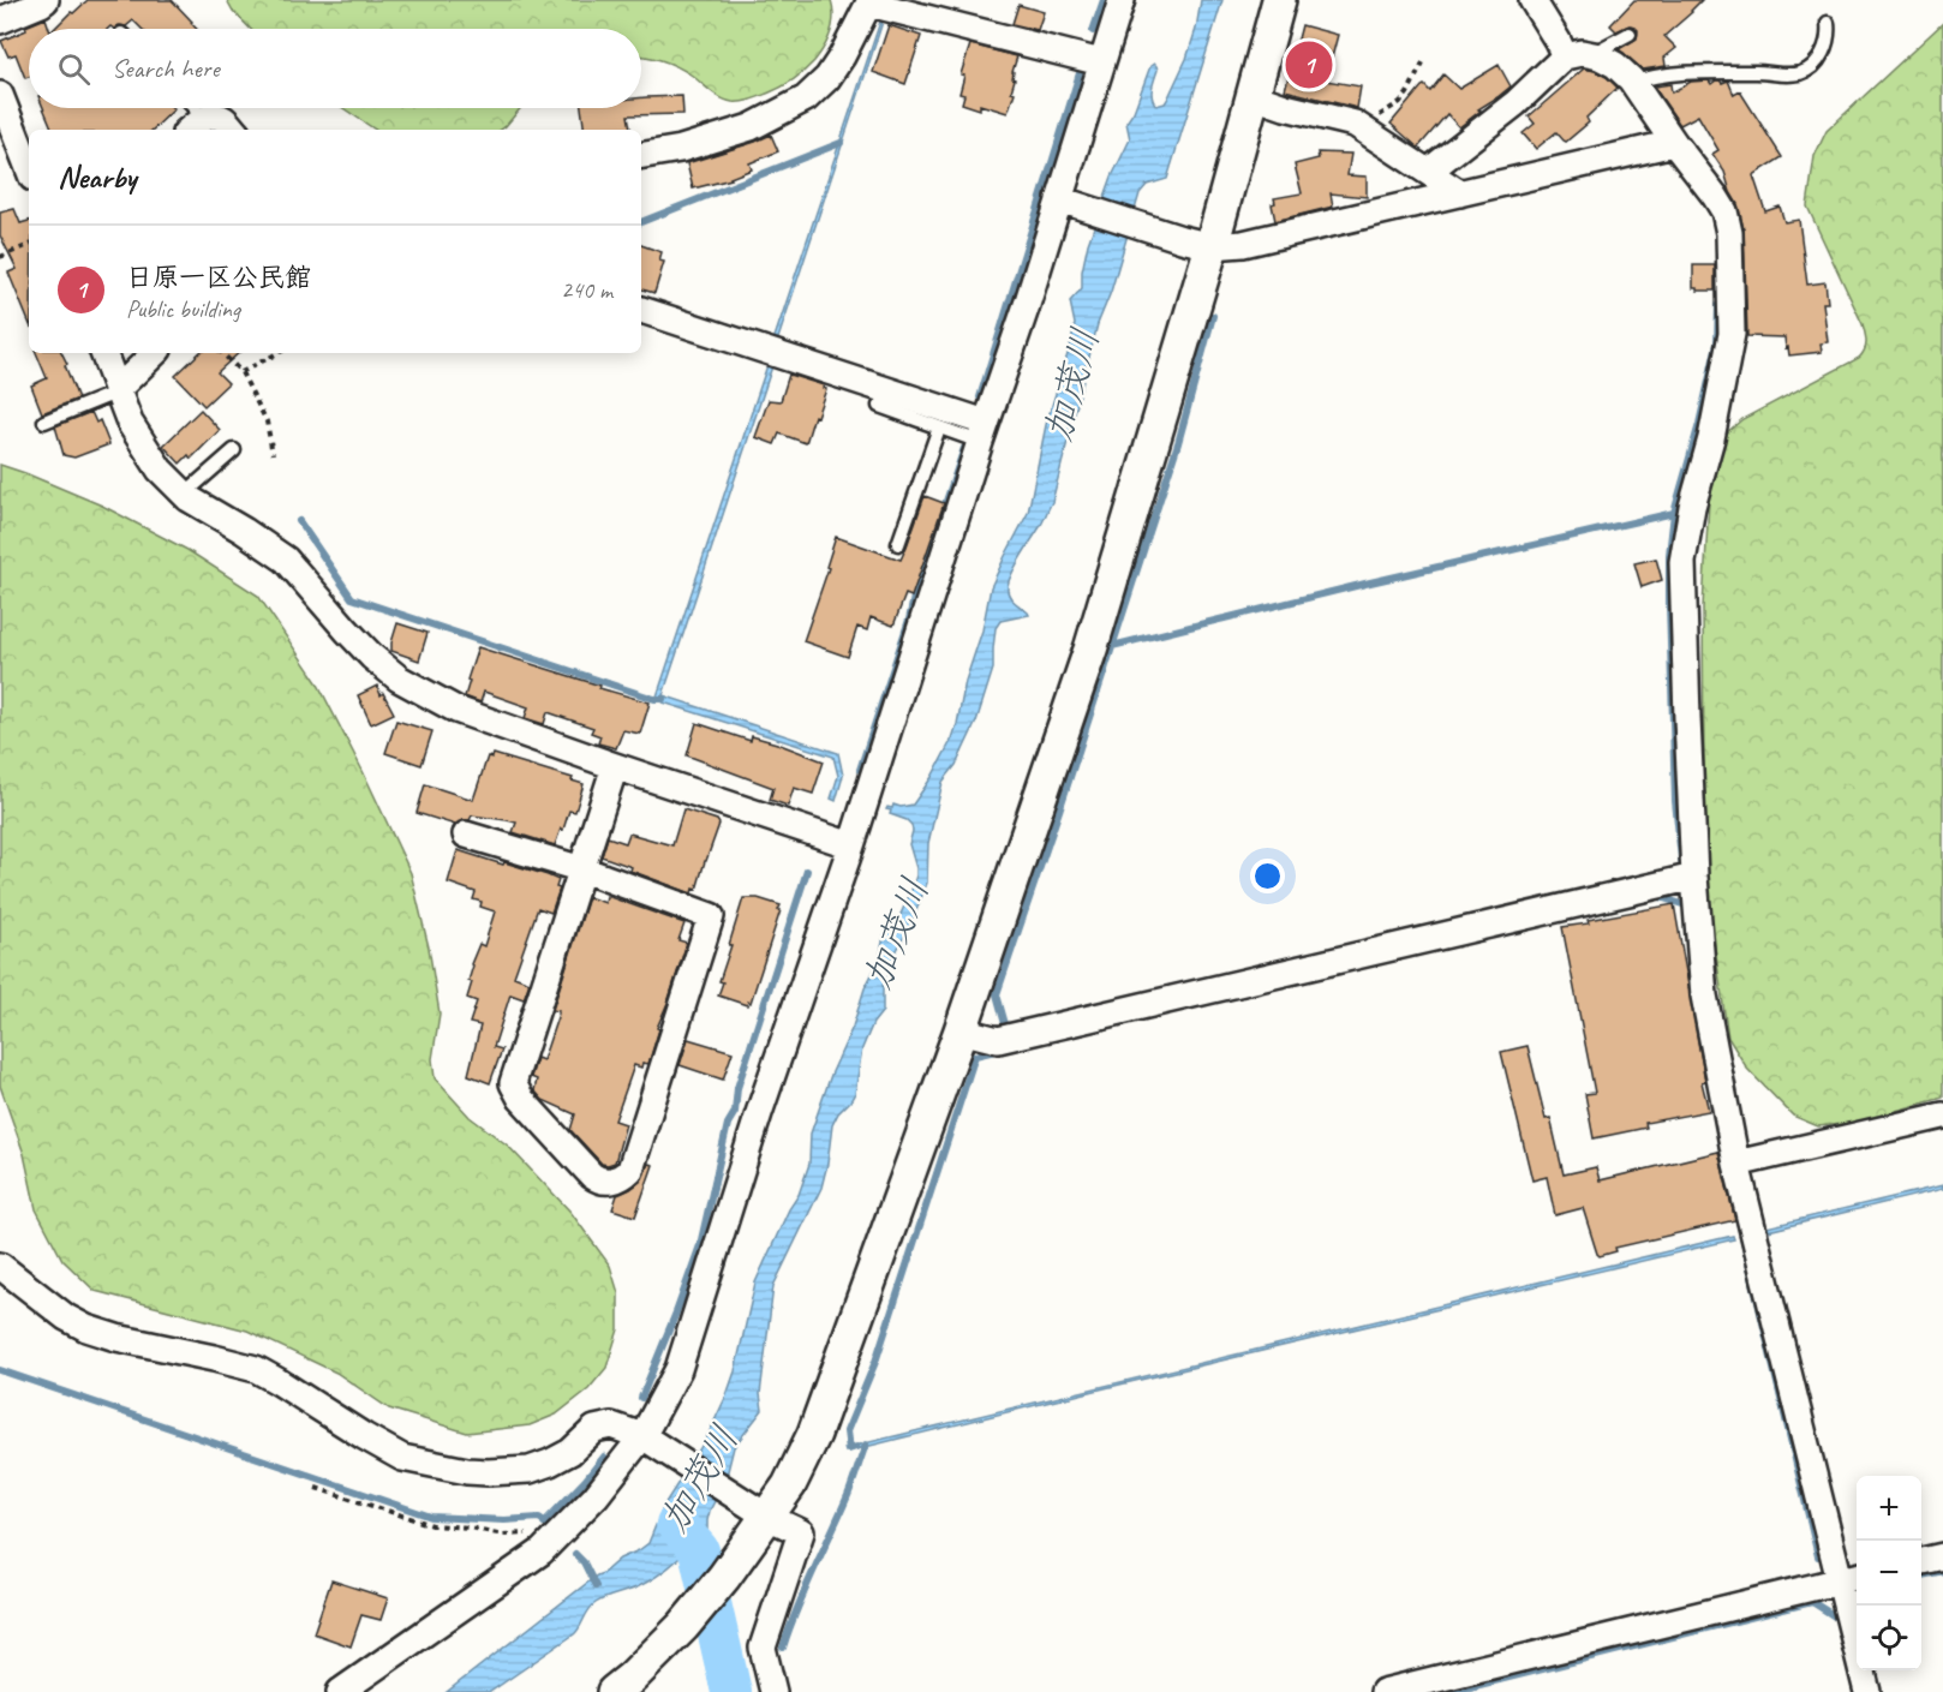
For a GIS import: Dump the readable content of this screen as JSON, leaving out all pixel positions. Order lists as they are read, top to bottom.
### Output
{
  "water": ["加茂川"],
  "page": {
    "search": "Search here",
    "pins": "1",
    "heading": "Nearby",
    "list": [
      {
        "mark": "1",
        "name": "日原一区公民館",
        "note": "Public building",
        "value": "240 m"
      }
    ],
    "map_buttons": ["+", "−"]
  }
}
